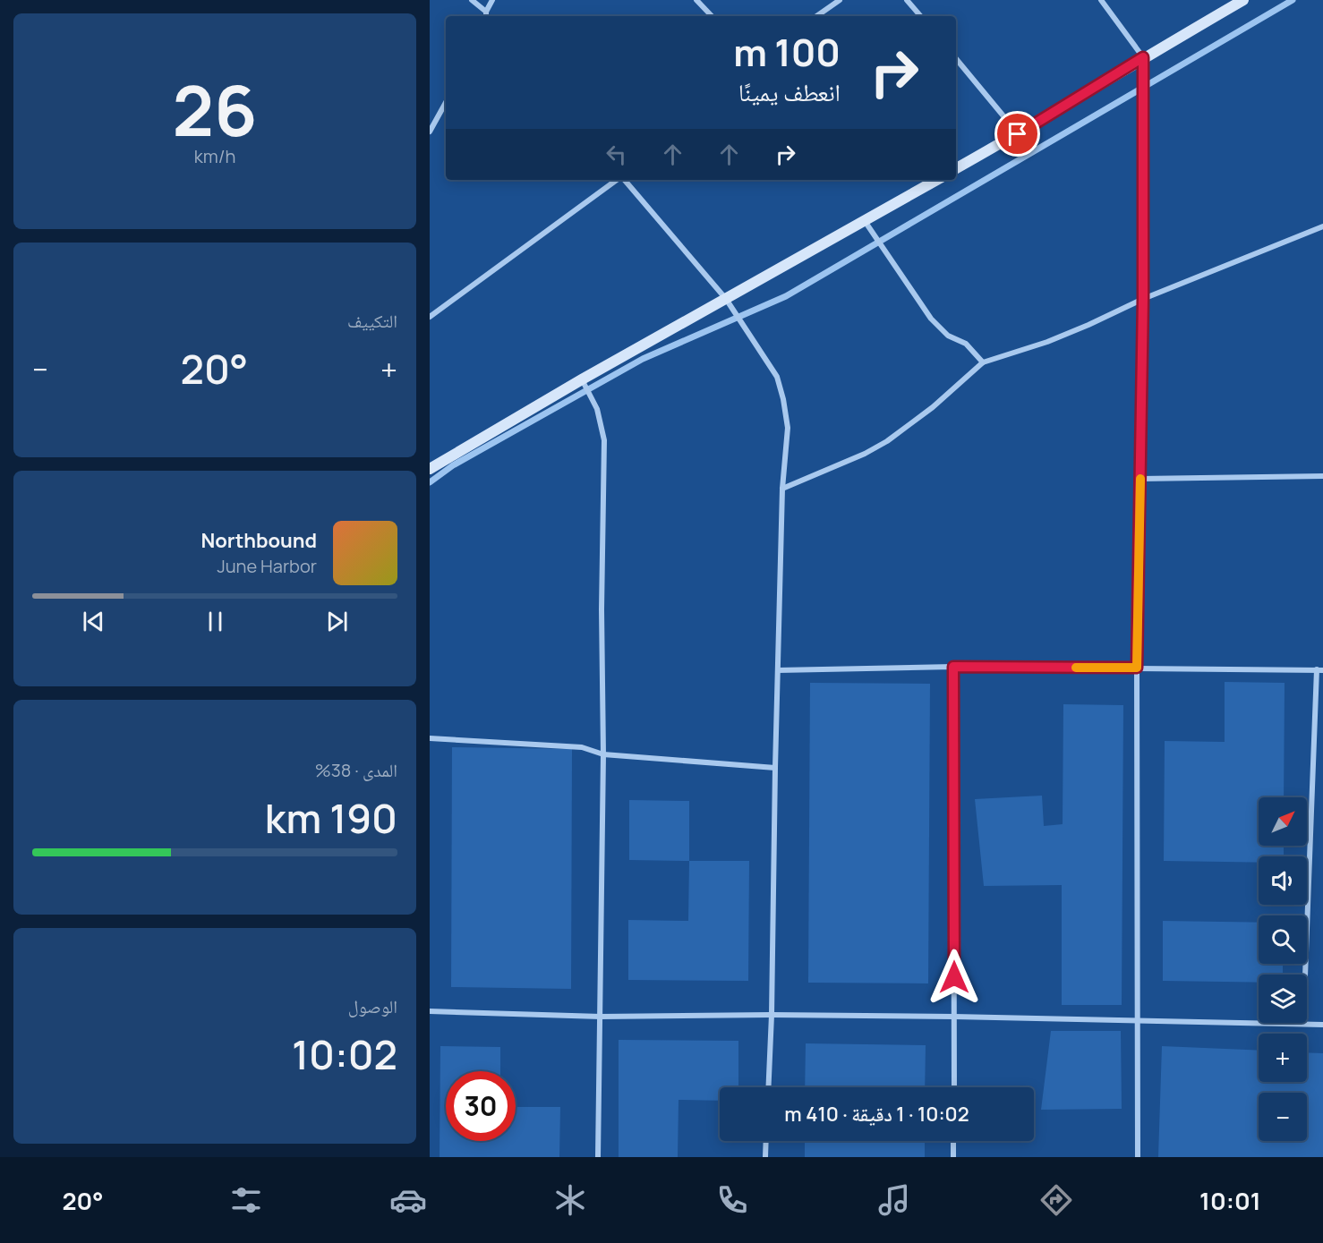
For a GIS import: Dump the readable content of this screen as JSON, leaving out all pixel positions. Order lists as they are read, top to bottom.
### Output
{
  "north": "top right",
  "page": {
    "tile": [
      ["26", "km/h"],
      "التكييف",
      ["المدى · 38%", "190 km"],
      ["الوصول", "10:02"]
    ],
    "turn": ["100 m", "انعطف يمينًا"],
    "heat": ["−", "20°", "+"],
    "song": ["Northbound", "June Harbor"],
    "map_buttons": ["+", "−"],
    "limit": "30",
    "trip": "10:02 · 1 دقيقة · 410 m",
    "tabs": ["10:01", "20°"]
  }
}
